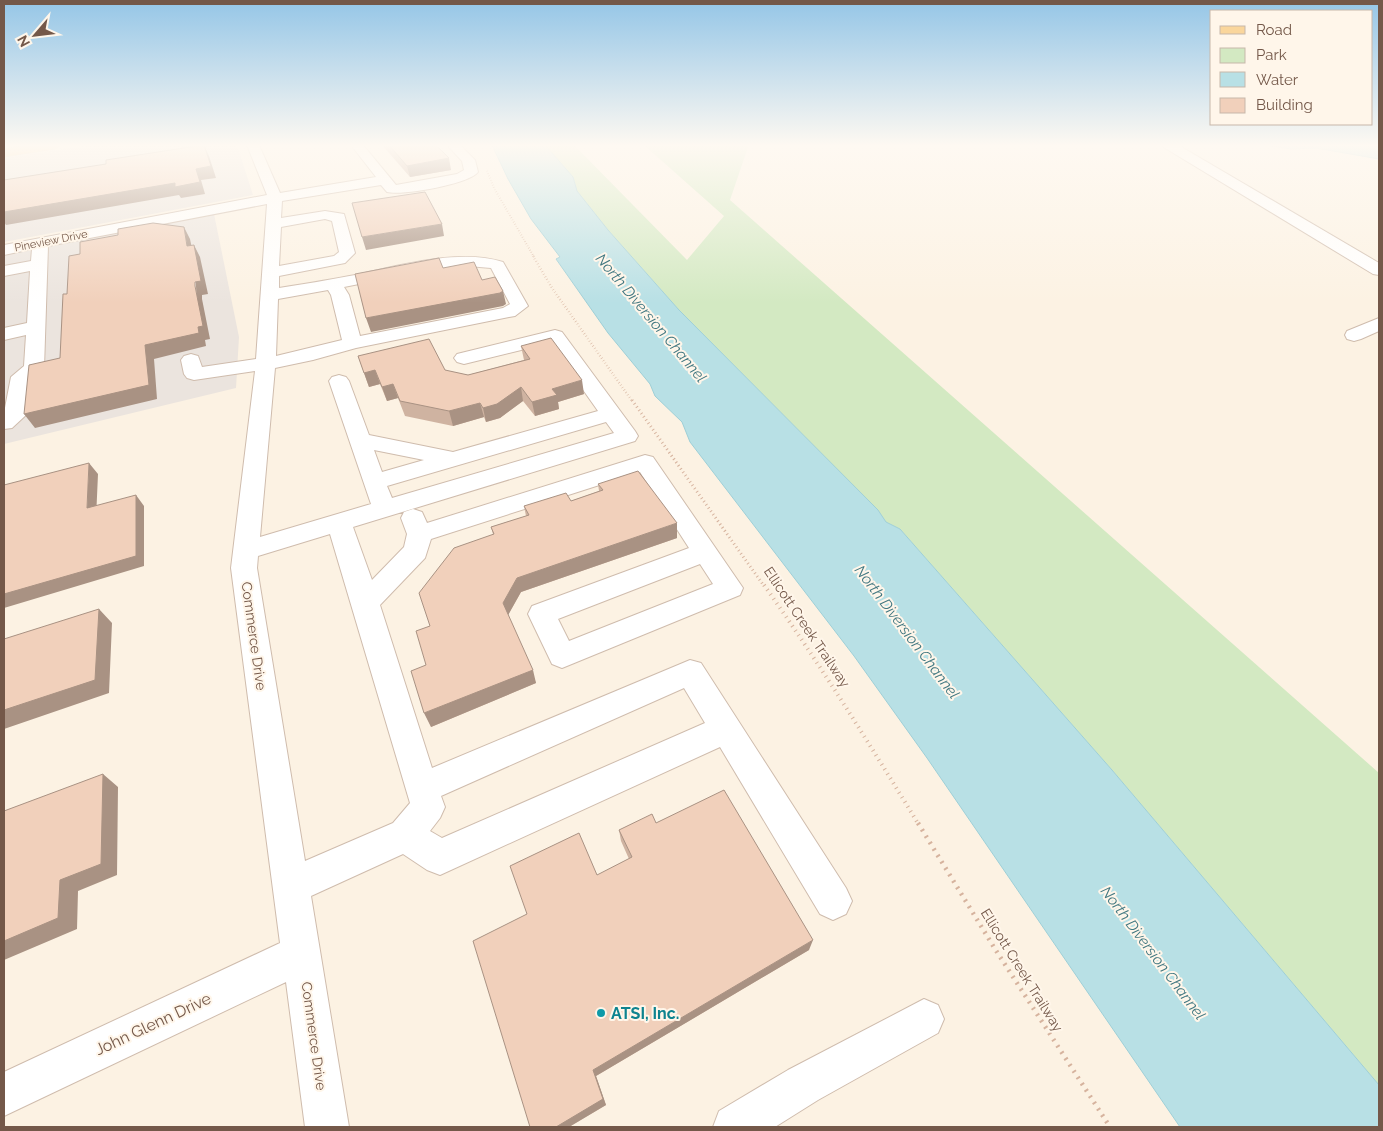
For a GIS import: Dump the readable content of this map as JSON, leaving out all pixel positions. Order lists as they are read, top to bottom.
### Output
{
  "streets": {
    "street": ["Pineview Drive", "Commerce Drive", "John Glenn Drive"],
    "path": ["Ellicott Creek Trailway"]
  },
  "crossings": [
    ["Pineview Drive", "Commerce Drive"],
    ["Commerce Drive", "John Glenn Drive"]
  ],
  "water": ["North Diversion Channel"],
  "places": ["ATSI, Inc."],
  "legend": [
    "Road",
    "Park",
    "Water",
    "Building"
  ],
  "north": "bottom left"
}
